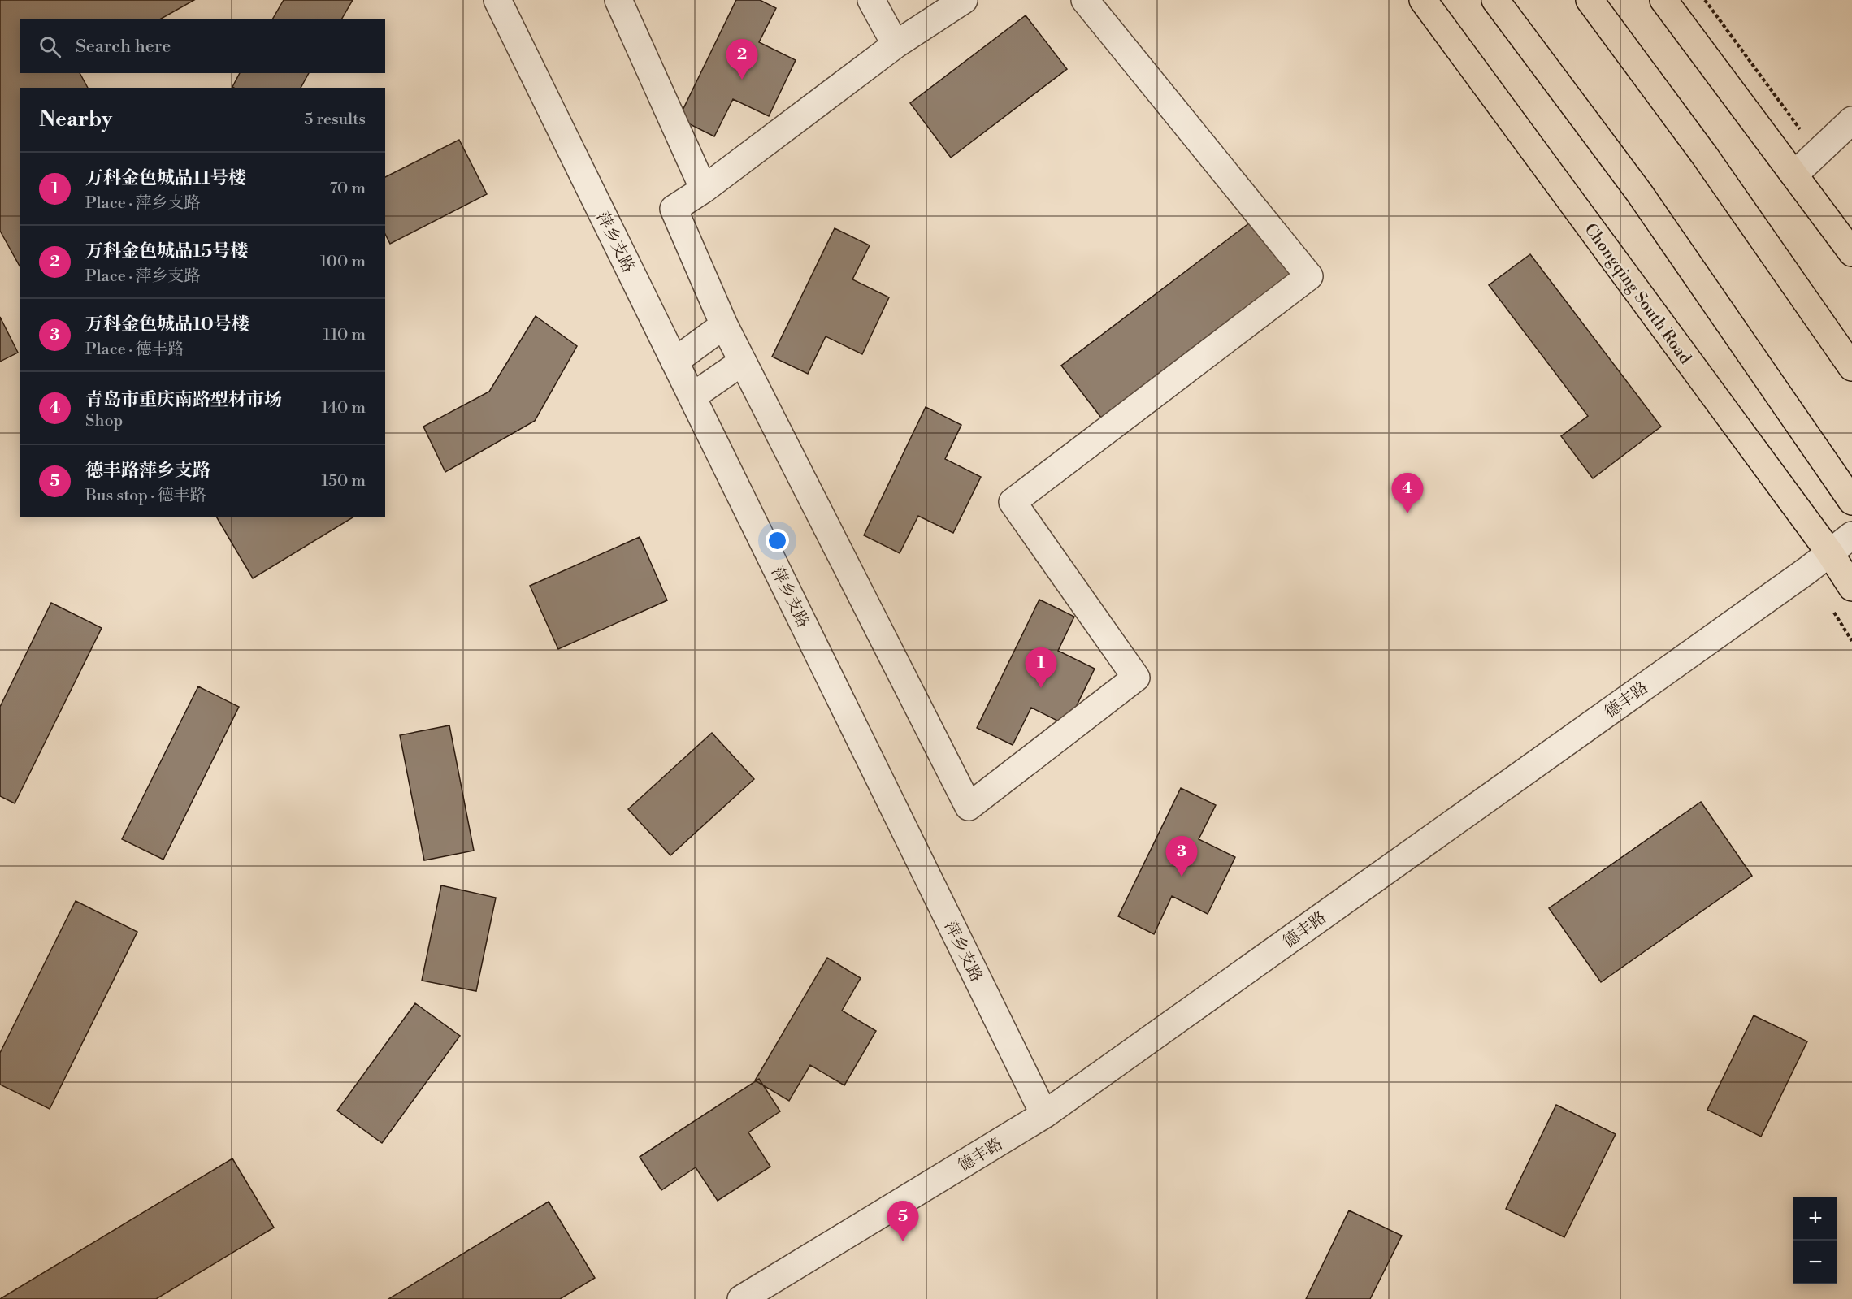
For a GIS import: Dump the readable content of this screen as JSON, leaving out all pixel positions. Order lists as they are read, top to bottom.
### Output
{
  "streets": {
    "main road": ["Chongqing South Road"],
    "street": ["萍乡支路", "德丰路"]
  },
  "crossings": [
    ["萍乡支路", "德丰路"],
    ["Chongqing South Road", "德丰路"]
  ],
  "page": {
    "search": "Search here",
    "pins": [
      "2",
      "4",
      "1",
      "3",
      "5"
    ],
    "heading": ["Nearby", "5 results"],
    "list": [
      {
        "mark": "1",
        "name": "万科金色城品11号楼",
        "note": "Place · 萍乡支路",
        "value": "70 m"
      },
      {
        "mark": "2",
        "name": "万科金色城品15号楼",
        "note": "Place · 萍乡支路",
        "value": "100 m"
      },
      {
        "mark": "3",
        "name": "万科金色城品10号楼",
        "note": "Place · 德丰路",
        "value": "110 m"
      },
      {
        "mark": "4",
        "name": "青岛市重庆南路型材市场",
        "note": "Shop",
        "value": "140 m"
      },
      {
        "mark": "5",
        "name": "德丰路萍乡支路",
        "note": "Bus stop · 德丰路",
        "value": "150 m"
      }
    ],
    "map_buttons": ["+", "−"]
  }
}
